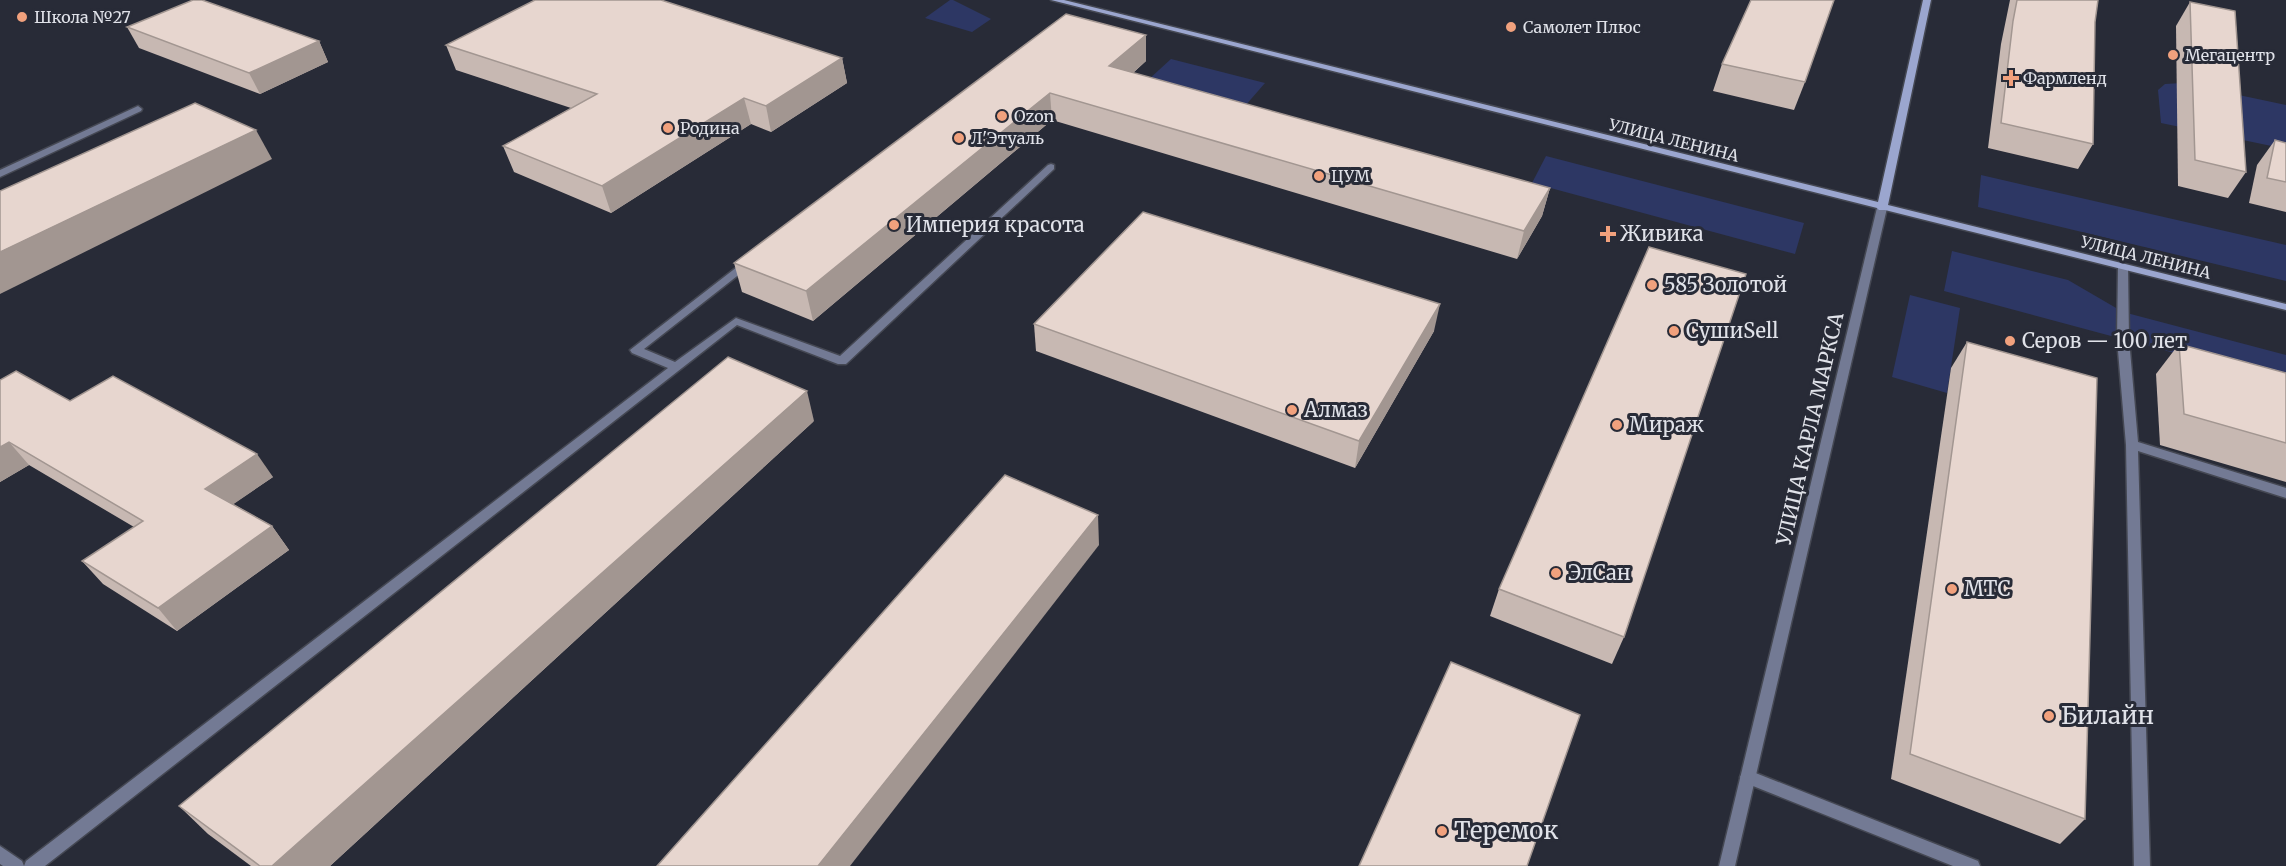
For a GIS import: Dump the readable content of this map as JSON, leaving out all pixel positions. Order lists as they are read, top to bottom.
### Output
{
  "streets": {
    "main road": ["УЛИЦА ЛЕНИНА", "УЛИЦА КАРЛА МАРКСА"]
  },
  "crossings": [
    ["УЛИЦА ЛЕНИНА", "УЛИЦА КАРЛА МАРКСА"]
  ],
  "places": {
    "other": [
      "Школа №27",
      "Самолет Плюс",
      "Мегацентр",
      "Ozon",
      "Родина",
      "Л'Этуаль",
      "ЦУМ",
      "Империя красота",
      "585 Золотой",
      "СушиSell",
      "Серов — 100 лет",
      "Алмаз",
      "Мираж",
      "ЭлСан",
      "МТС",
      "Билайн",
      "Теремок"
    ],
    "health": ["Фармленд", "Живика"]
  }
}
